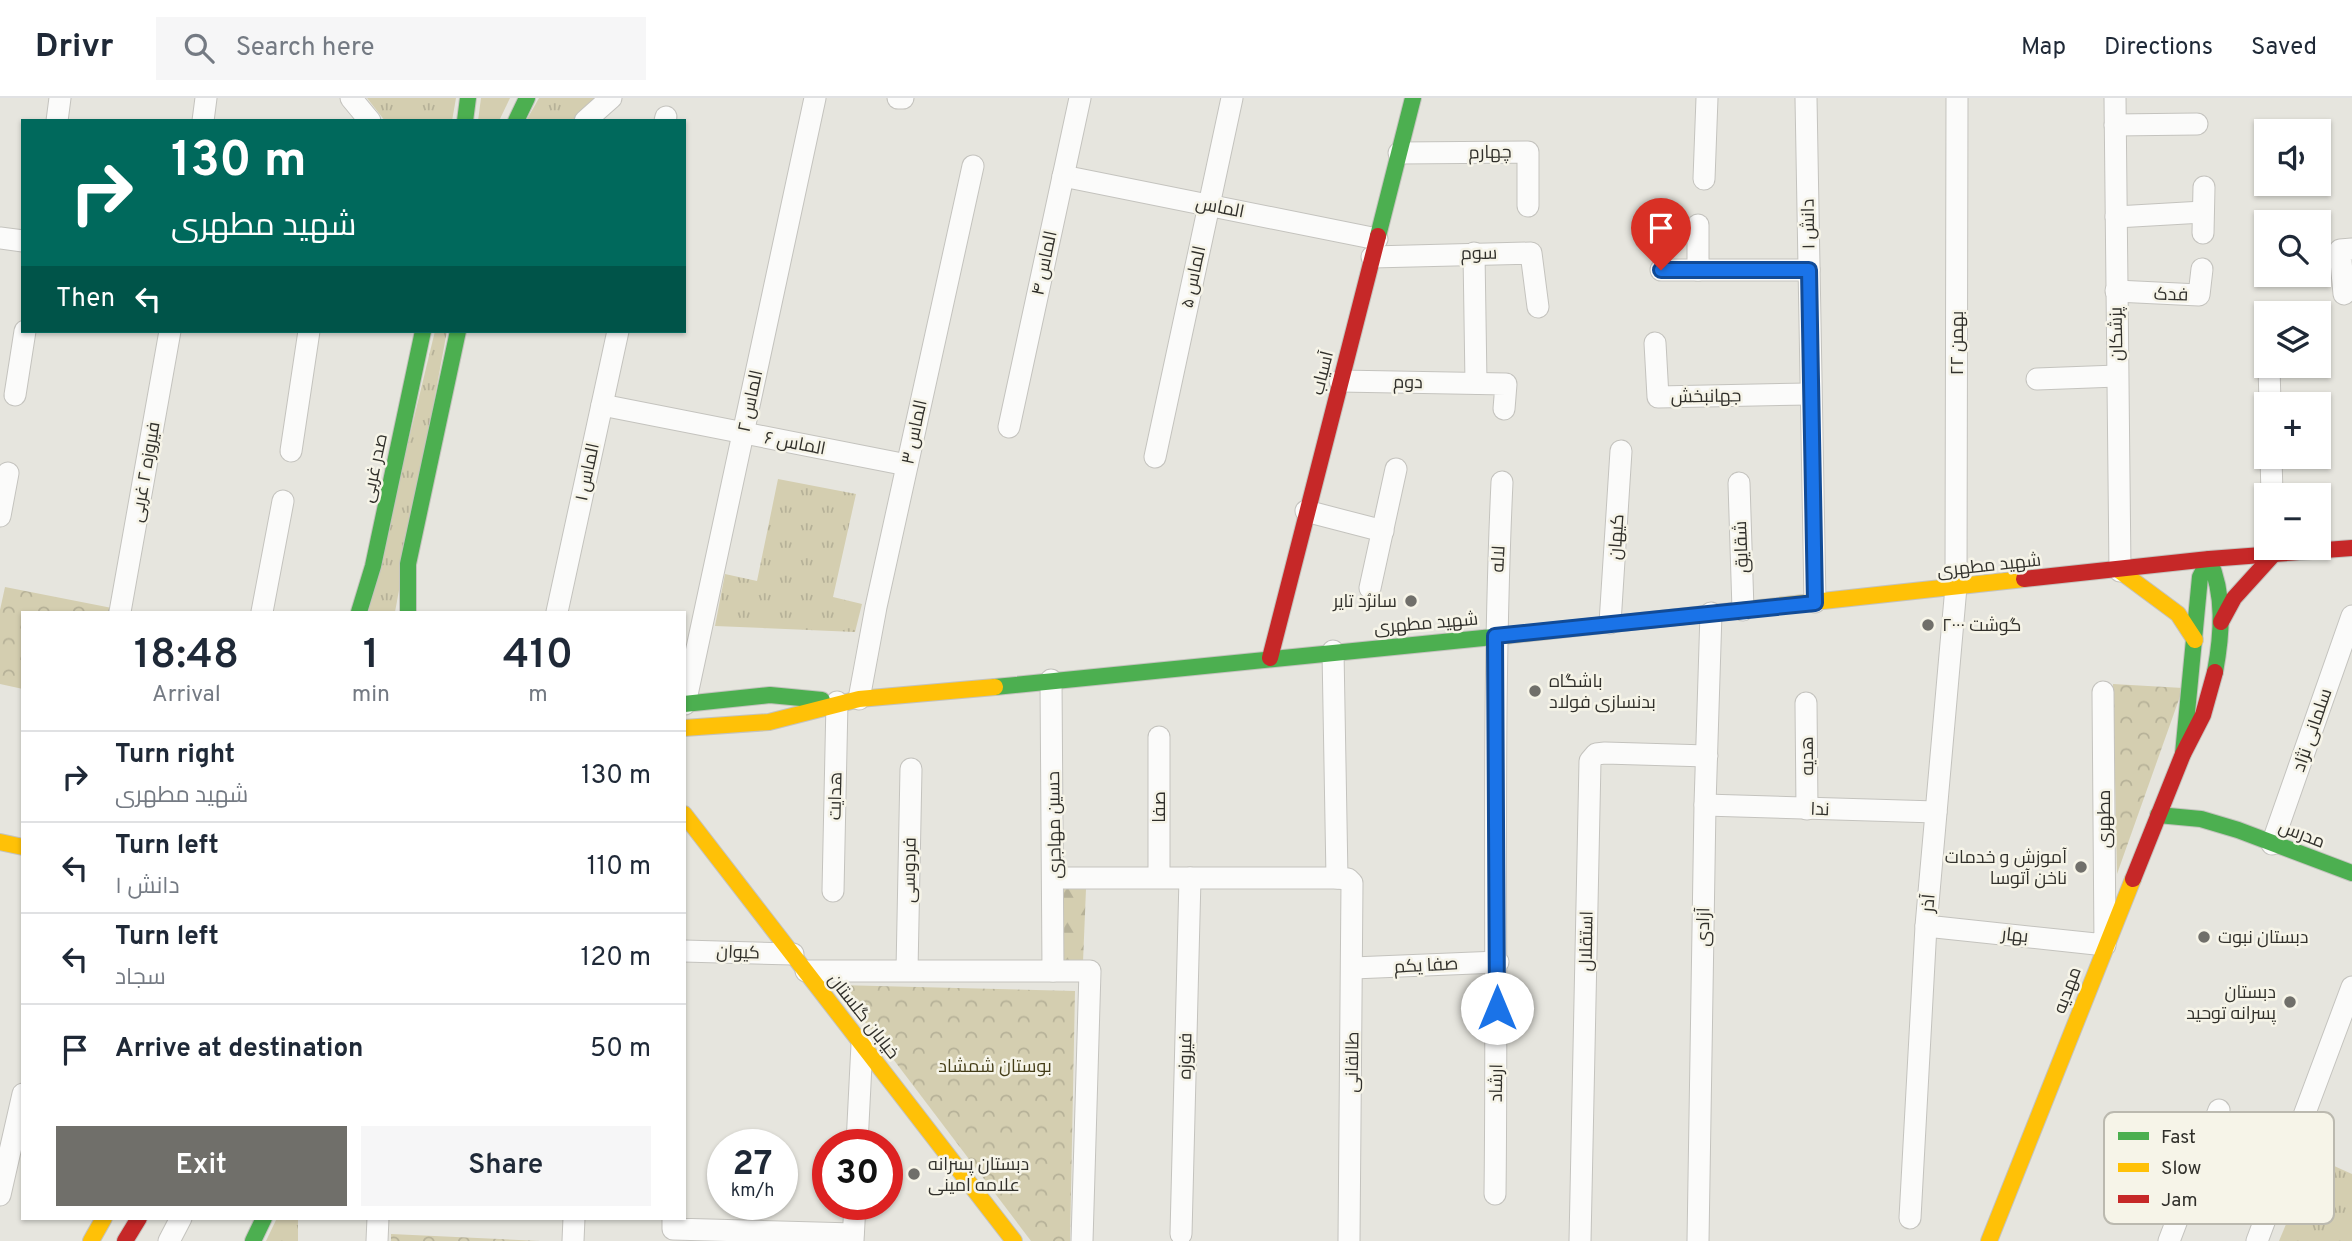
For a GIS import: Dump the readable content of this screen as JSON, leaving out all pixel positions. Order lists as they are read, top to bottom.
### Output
{
  "streets": {
    "main road": [
      "آسیاب",
      "صدر غربی",
      "شهید مطهری",
      "مدرس",
      "مهدیه",
      "خیابان گلستان"
    ],
    "street": [
      "چهارم",
      "الماس",
      "دانش ۱",
      "سوم",
      "الماس ۴",
      "الماس ۵",
      "فدک",
      "پزشکان",
      "۲۲ بهمن",
      "دوم",
      "جهانبخش",
      "الماس ۲",
      "الماس ۳",
      "الماس ۶",
      "فیروزه ۲ غربی",
      "الماس ۱",
      "کیهان",
      "شقایق",
      "لاله",
      "سلمانی نژاد",
      "هدیه",
      "هدایت",
      "صفا",
      "ندا",
      "مطهری",
      "حسین مهاجری",
      "فردوسی",
      "آذر",
      "آزادی",
      "بهار",
      "استقلال",
      "کیوان",
      "صفا یکم",
      "فیروزه",
      "طالقانی",
      "ارشاد"
    ]
  },
  "crossings": [
    ["چهارم", "آسیاب"],
    ["الماس", "سوم"],
    ["الماس", "الماس ۴"],
    ["الماس", "الماس ۵"],
    ["الماس", "آسیاب"],
    ["دانش ۱", "جهانبخش"],
    ["دانش ۱", "شهید مطهری"],
    ["سوم", "آسیاب"],
    ["فدک", "پزشکان"],
    ["پزشکان", "شهید مطهری"],
    ["۲۲ بهمن", "شهید مطهری"],
    ["۲۲ بهمن", "آذر"],
    ["آسیاب", "دوم"],
    ["آسیاب", "شهید مطهری"],
    ["الماس ۲", "الماس ۶"],
    ["الماس ۳", "الماس ۶"],
    ["الماس ۳", "شهید مطهری"],
    ["الماس ۶", "الماس ۱"],
    ["کیهان", "شهید مطهری"],
    ["شقایق", "شهید مطهری"],
    ["لاله", "شهید مطهری"],
    ["لاله", "ارشاد"],
    ["شهید مطهری", "هدایت"],
    ["شهید مطهری", "حسین مهاجری"],
    ["شهید مطهری", "آذر"],
    ["شهید مطهری", "آزادی"],
    ["شهید مطهری", "مهدیه"],
    ["شهید مطهری", "طالقانی"],
    ["شهید مطهری", "ارشاد"],
    ["سلمانی نژاد", "مدرس"],
    ["هدیه", "ندا"],
    ["ندا", "آذر"],
    ["ندا", "آزادی"],
    ["مطهری", "بهار"],
    ["مطهری", "مهدیه"],
    ["حسین مهاجری", "کیوان"],
    ["فردوسی", "کیوان"],
    ["آذر", "بهار"],
    ["آزادی", "استقلال"],
    ["بهار", "مهدیه"],
    ["کیوان", "خیابان گلستان"],
    ["صفا یکم", "طالقانی"],
    ["صفا یکم", "ارشاد"]
  ],
  "parks": ["بوستان شمشاد"],
  "places": [
    "سانرُد تایر",
    "گوشت ۲۰۰۰",
    "باشگاه بدنسازی فولاد",
    "آموزش و خدمات ناخن آتوسا",
    "دبستان نبوت",
    "دبستان پسرانه توحید",
    "دبستان پسرانه علامه امینی"
  ],
  "legend": ["Fast", "Slow", "Jam"],
  "page": {
    "header": "Drivr",
    "search": "Search here",
    "nav": ["Map", "Directions", "Saved"],
    "map_buttons": ["+", "−"],
    "turn": ["130 m", "شهید مطهری"],
    "then": "Then",
    "eta": [
      "18:48",
      "Arrival",
      "1",
      "min",
      "410",
      "m"
    ],
    "list": [
      {
        "name": "Turn right",
        "note": "شهید مطهری",
        "value": "130 m"
      },
      {
        "name": "Turn left",
        "note": "دانش ۱",
        "value": "110 m"
      },
      {
        "name": "Turn left",
        "note": "سجاد",
        "value": "120 m"
      },
      {
        "name": "Arrive at destination",
        "value": "50 m"
      }
    ],
    "buttons": ["Exit", "Share"],
    "speed": "27 km/h",
    "limit": "30"
  }
}
